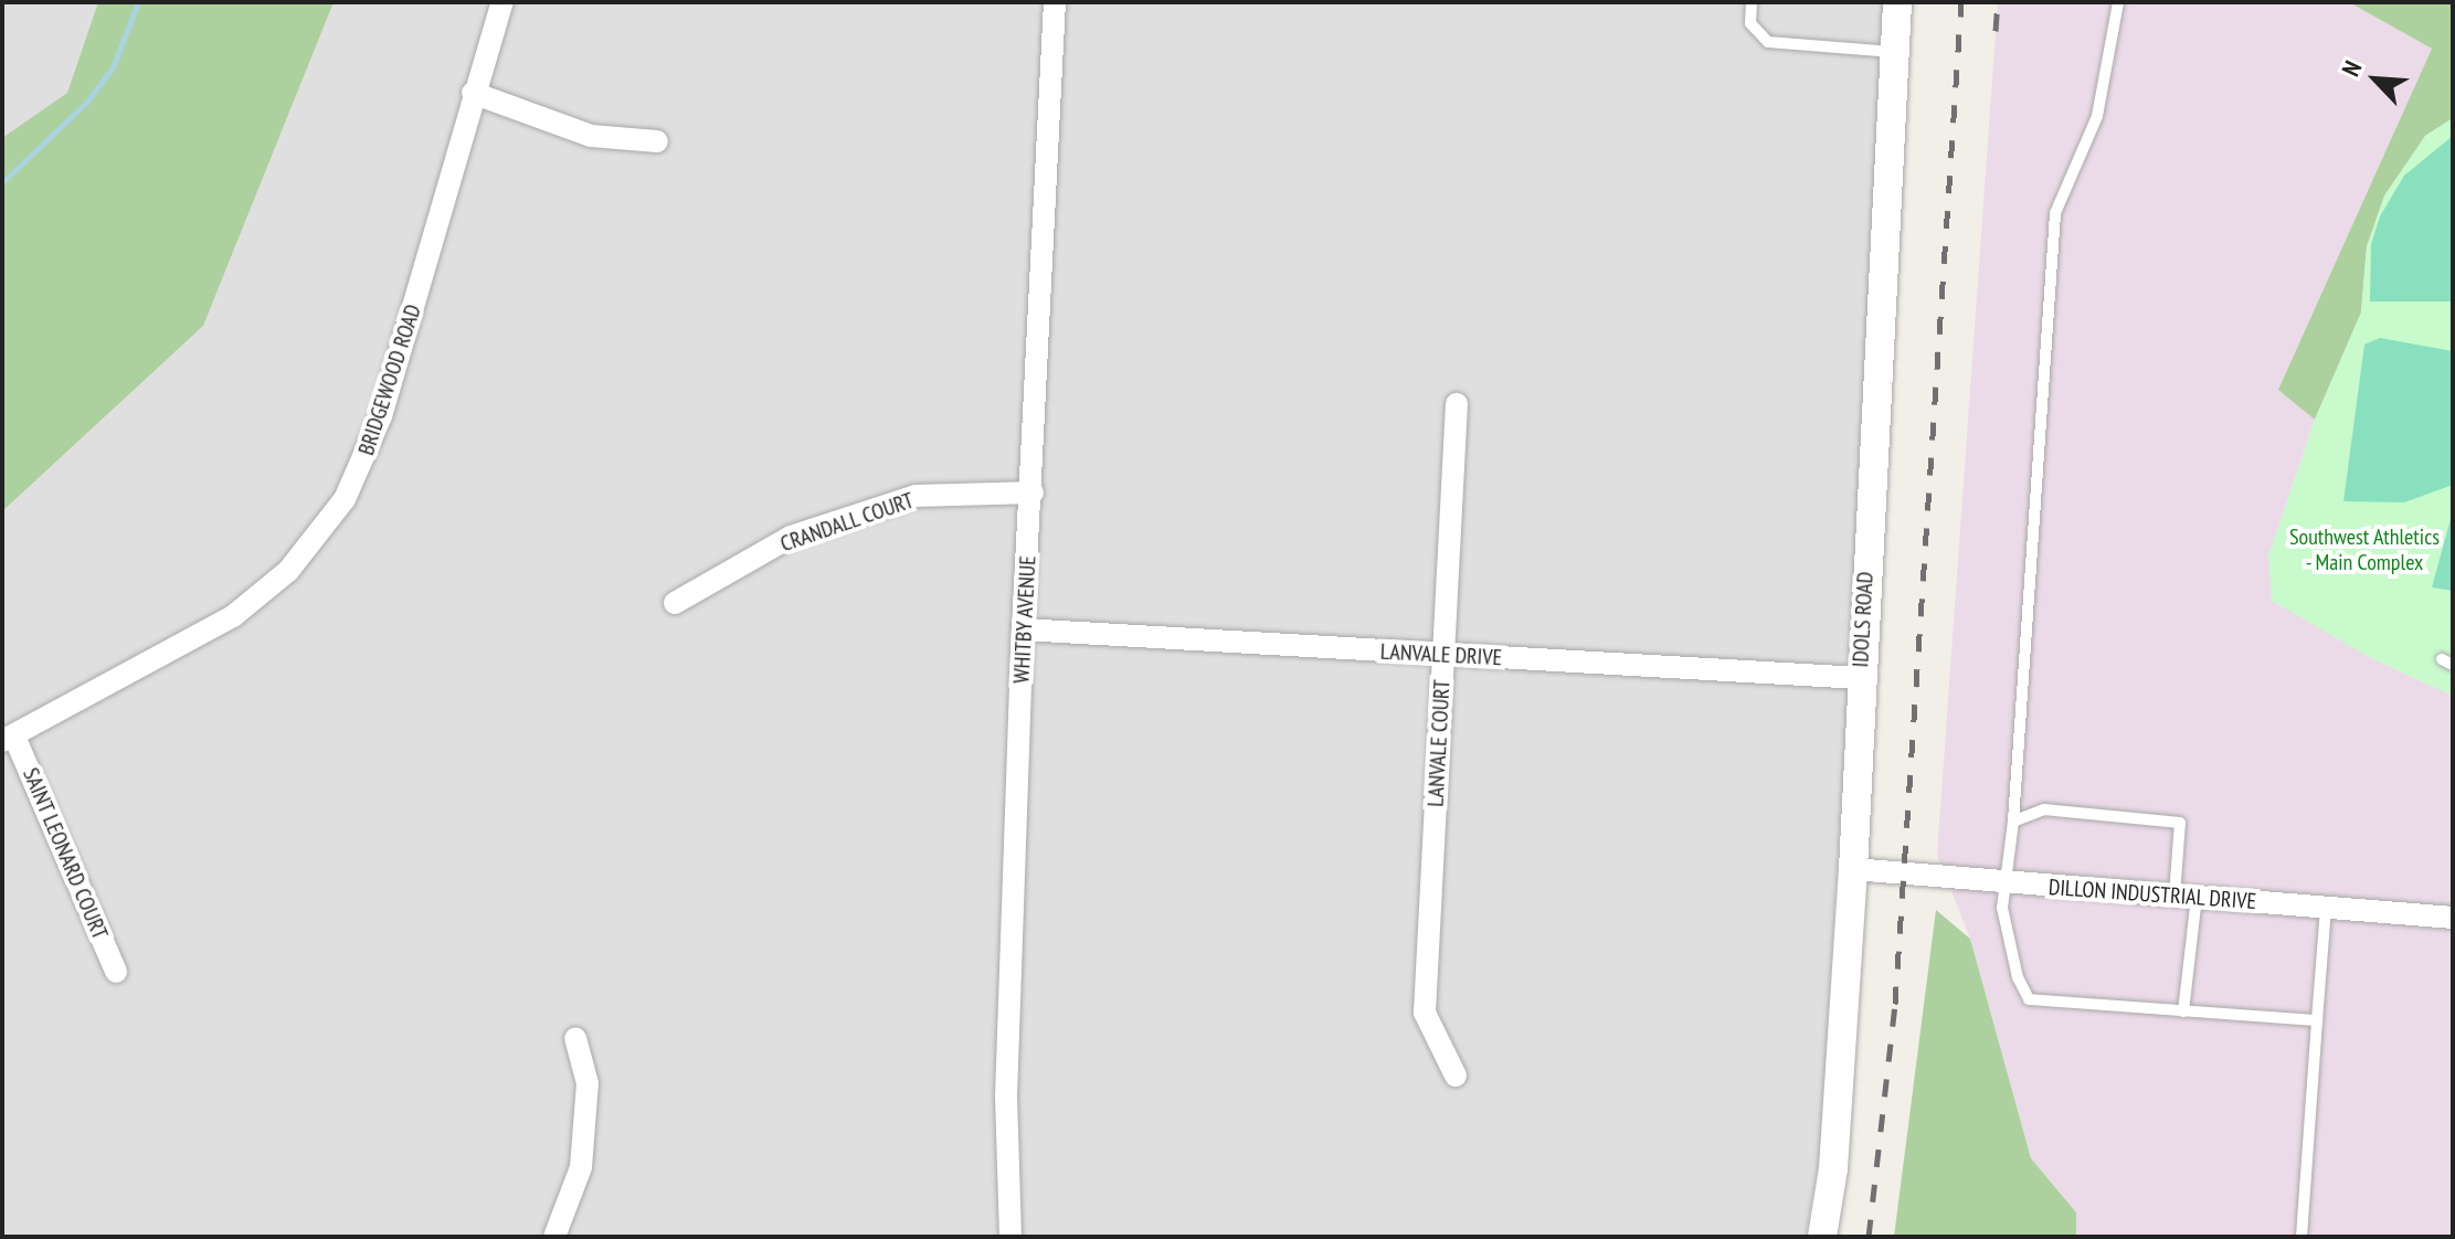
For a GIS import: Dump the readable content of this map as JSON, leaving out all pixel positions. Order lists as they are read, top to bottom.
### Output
{
  "streets": {
    "street": [
      "BRIDGEWOOD ROAD",
      "CRANDALL COURT",
      "WHITBY AVENUE",
      "IDOLS ROAD",
      "LANVALE DRIVE",
      "LANVALE COURT",
      "SAINT LEONARD COURT",
      "DILLON INDUSTRIAL DRIVE"
    ]
  },
  "crossings": [
    ["BRIDGEWOOD ROAD", "SAINT LEONARD COURT"],
    ["CRANDALL COURT", "WHITBY AVENUE"],
    ["WHITBY AVENUE", "LANVALE DRIVE"],
    ["IDOLS ROAD", "LANVALE DRIVE"],
    ["IDOLS ROAD", "DILLON INDUSTRIAL DRIVE"],
    ["LANVALE DRIVE", "LANVALE COURT"]
  ],
  "parks": ["Southwest Athletics - Main Complex"],
  "north": "top left"
}
